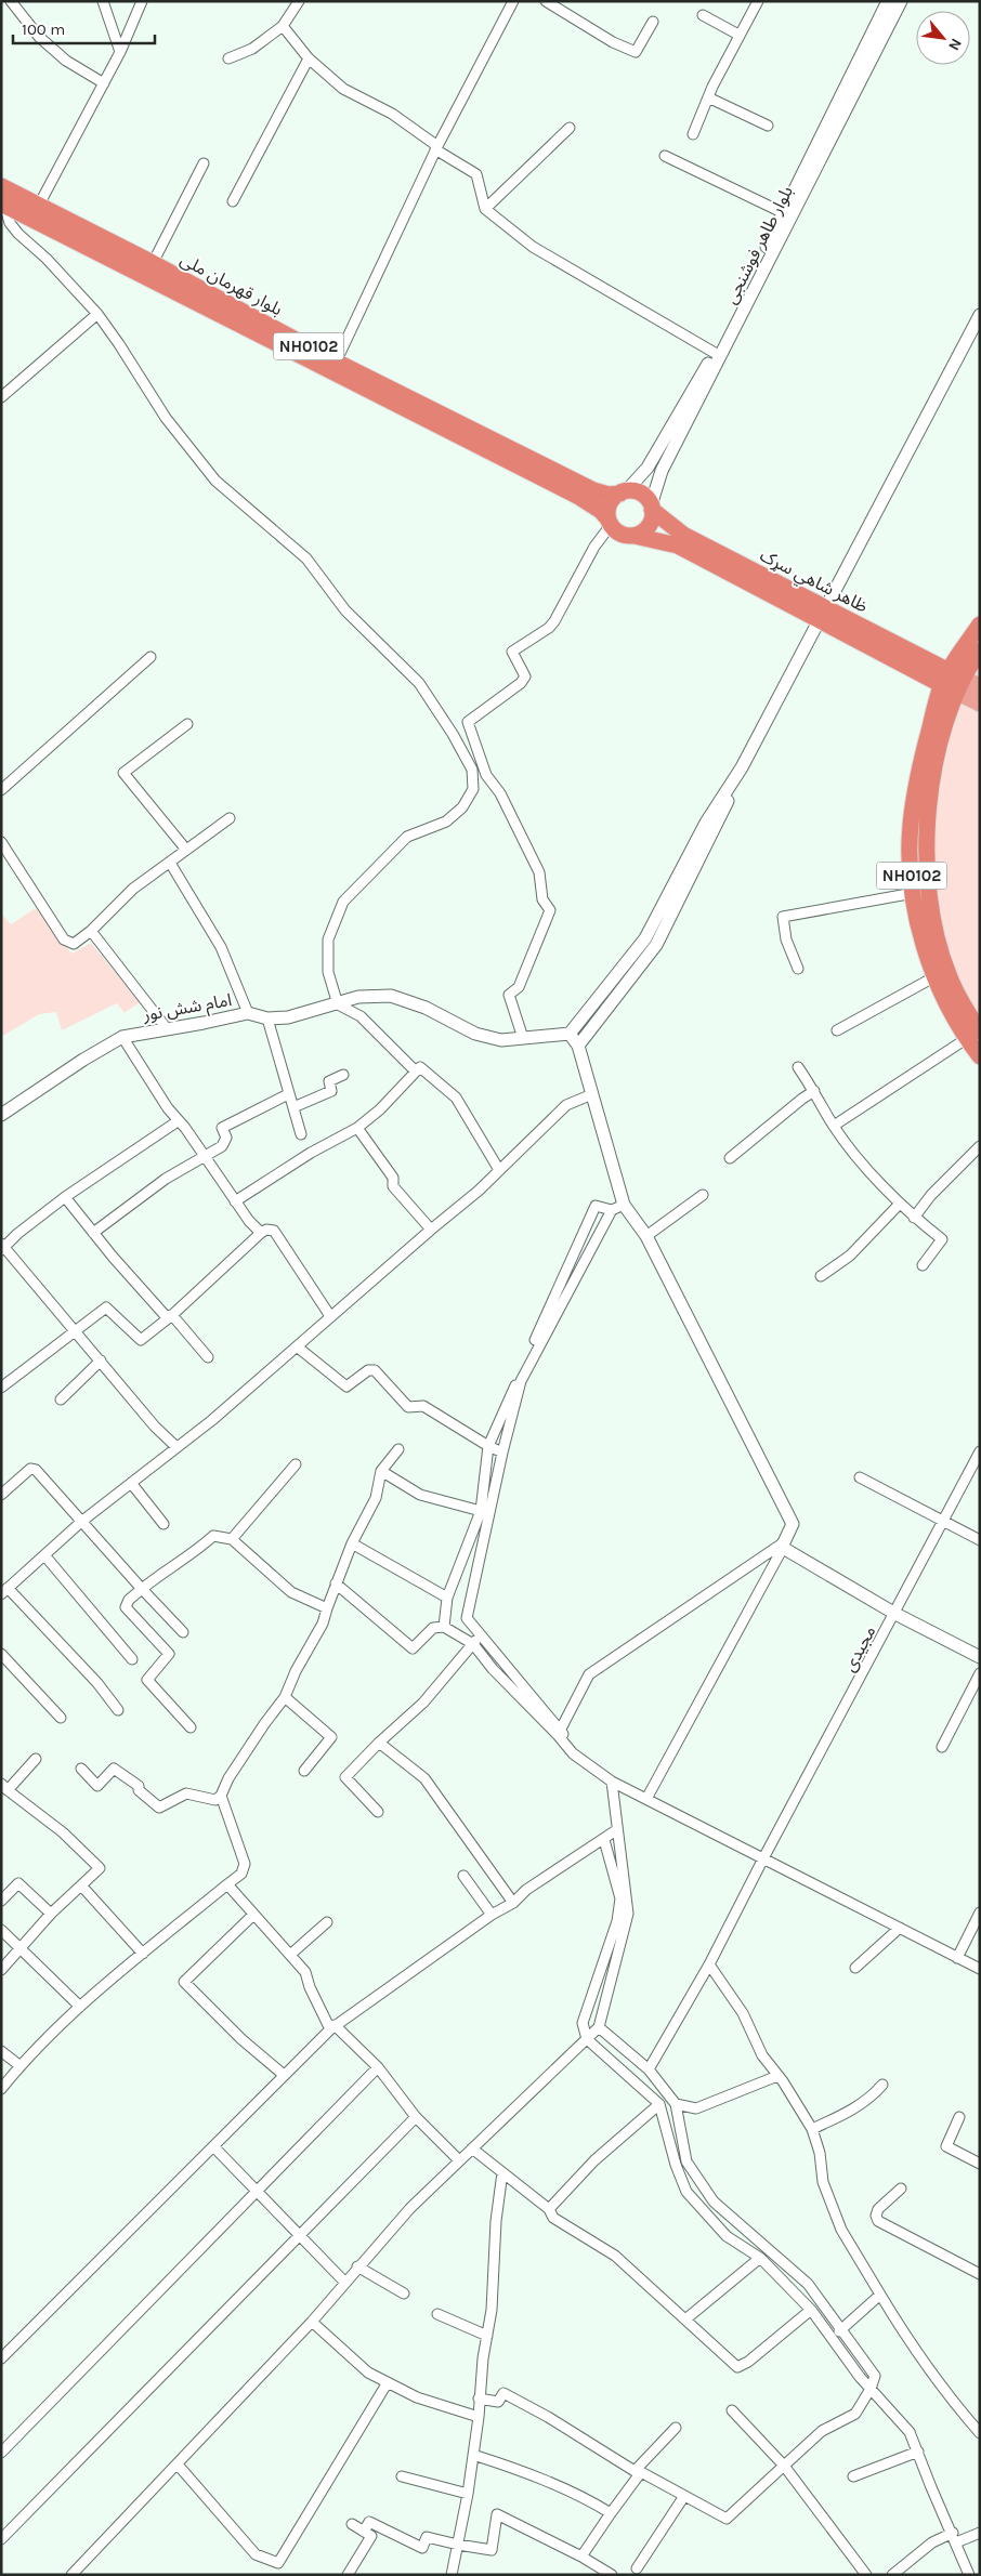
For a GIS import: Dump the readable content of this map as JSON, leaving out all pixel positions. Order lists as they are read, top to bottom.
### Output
{
  "streets": {
    "highway": ["بلوار قهرمان ملی", "NH0102", "ظاهر شاهي سړک"],
    "street": ["بلوار طاهر فوشنجی", "امام شش نور", "مجیدی"]
  },
  "crossings": [
    ["بلوار طاهر فوشنجی", "بلوار قهرمان ملی"],
    ["بلوار طاهر فوشنجی", "NH0102"],
    ["بلوار طاهر فوشنجی", "ظاهر شاهي سړک"],
    ["بلوار قهرمان ملی", "NH0102"],
    ["بلوار قهرمان ملی", "ظاهر شاهي سړک"],
    ["NH0102", "ظاهر شاهي سړک"]
  ],
  "scale_bar": "100 m",
  "north": "bottom right"
}
